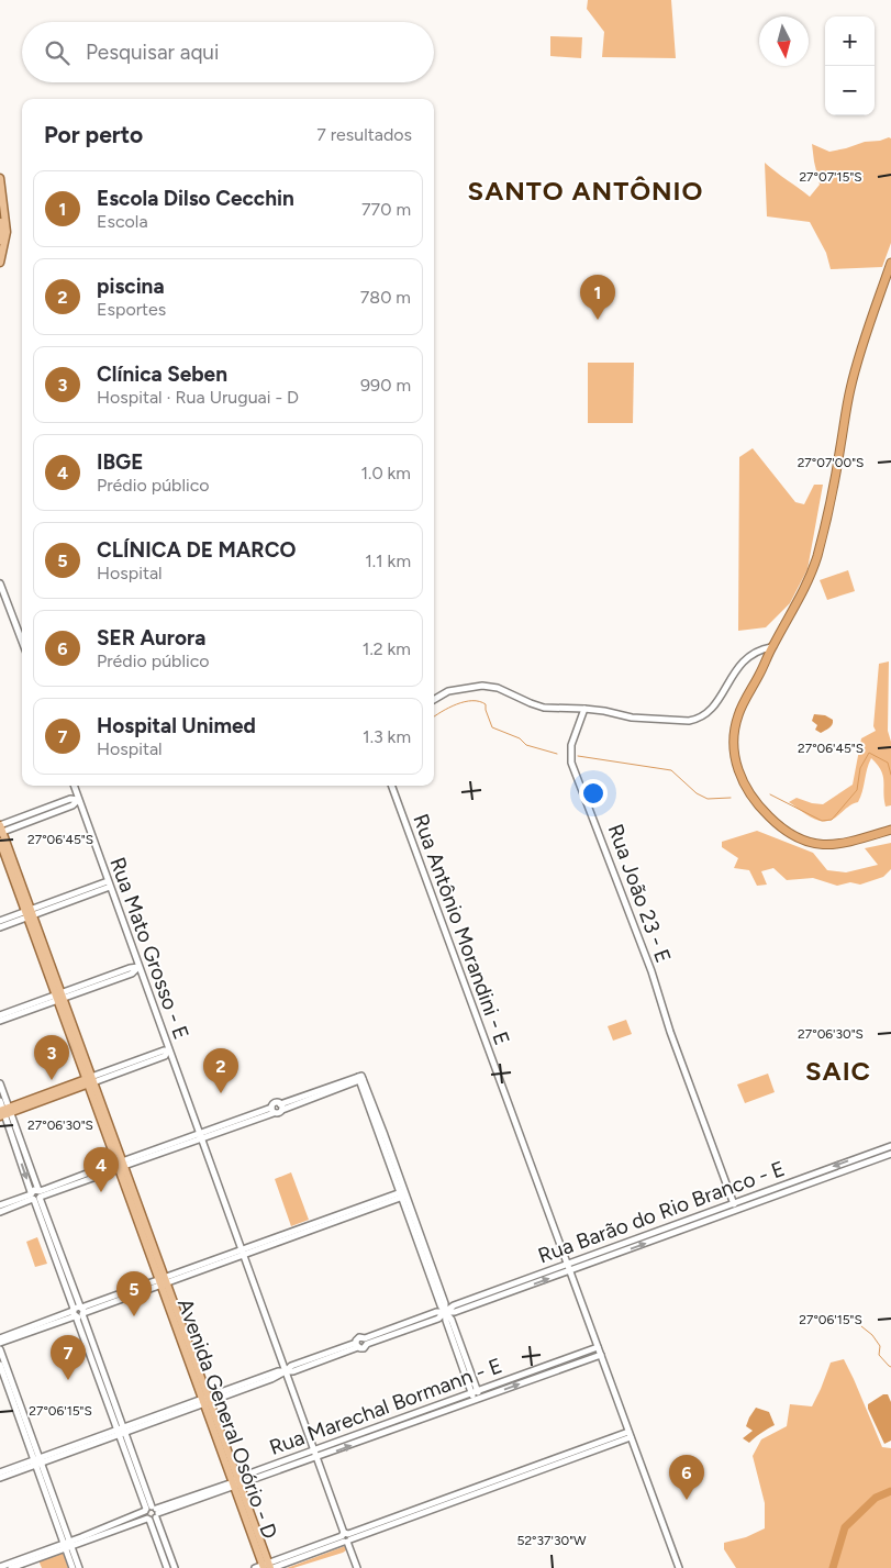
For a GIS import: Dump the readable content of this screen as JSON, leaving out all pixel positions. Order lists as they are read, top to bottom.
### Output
{
  "streets": {
    "main road": ["Avenida General Osório - D"],
    "street": [
      "Rua João 23 - E",
      "Rua Antônio Morandini - E",
      "Rua Mato Grosso - E",
      "Rua Barão do Rio Branco - E",
      "Rua Marechal Bormann - E"
    ]
  },
  "crossings": [
    ["Rua João 23 - E", "Rua Barão do Rio Branco - E"],
    ["Rua Antônio Morandini - E", "Rua Barão do Rio Branco - E"],
    ["Rua Antônio Morandini - E", "Rua Marechal Bormann - E"],
    ["Rua Mato Grosso - E", "Rua Marechal Bormann - E"],
    ["Rua Marechal Bormann - E", "Avenida General Osório - D"]
  ],
  "districts": ["SANTO ANTÔNIO", "SAIC"],
  "north": "bottom",
  "page": {
    "map_buttons": ["+", "−"],
    "search": "Pesquisar aqui",
    "heading": ["Por perto", "7 resultados"],
    "list": [
      {
        "mark": "1",
        "name": "Escola Dilso Cecchin",
        "note": "Escola",
        "value": "770 m"
      },
      {
        "mark": "2",
        "name": "piscina",
        "note": "Esportes",
        "value": "780 m"
      },
      {
        "mark": "3",
        "name": "Clínica Seben",
        "note": "Hospital · Rua Uruguai - D",
        "value": "990 m"
      },
      {
        "mark": "4",
        "name": "IBGE",
        "note": "Prédio público",
        "value": "1.0 km"
      },
      {
        "mark": "5",
        "name": "CLÍNICA DE MARCO",
        "note": "Hospital",
        "value": "1.1 km"
      },
      {
        "mark": "6",
        "name": "SER Aurora",
        "note": "Prédio público",
        "value": "1.2 km"
      },
      {
        "mark": "7",
        "name": "Hospital Unimed",
        "note": "Hospital",
        "value": "1.3 km"
      }
    ],
    "pins": [
      "1",
      "3",
      "2",
      "4",
      "5",
      "7",
      "6"
    ]
  },
  "coordinates": [
    "27°07'15\"S",
    "27°07'00\"S",
    "27°06'45\"S",
    "27°06'30\"S",
    "27°06'15\"S",
    "52°37'30\"W"
  ]
}
